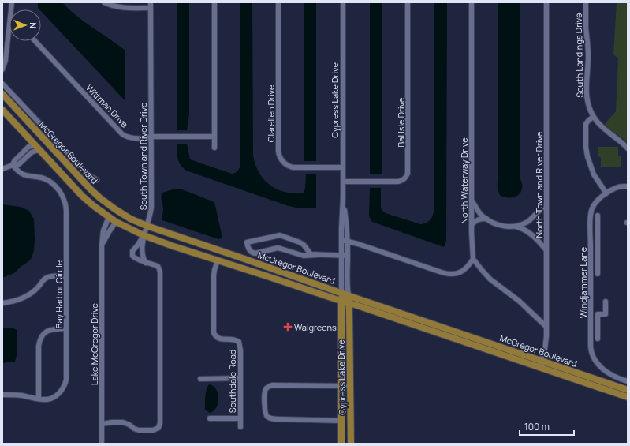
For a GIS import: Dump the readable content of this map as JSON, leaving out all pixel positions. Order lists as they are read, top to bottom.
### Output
{
  "streets": {
    "main road": ["Cypress Lake Drive", "McGregor Boulevard"],
    "street": [
      "South Landings Drive",
      "Wittman Drive",
      "Clarellen Drive",
      "Bal Isle Drive",
      "South Town and River Drive",
      "North Waterway Drive",
      "North Town and River Drive",
      "Windjammer Lane",
      "Bay Harbor Circle",
      "Lake McGregor Drive",
      "Southdale Road"
    ]
  },
  "crossings": [
    ["Cypress Lake Drive", "Clarellen Drive"],
    ["Cypress Lake Drive", "Bal Isle Drive"],
    ["Cypress Lake Drive", "McGregor Boulevard"],
    ["Wittman Drive", "South Town and River Drive"],
    ["McGregor Boulevard", "South Town and River Drive"],
    ["McGregor Boulevard", "North Town and River Drive"],
    ["McGregor Boulevard", "Lake McGregor Drive"],
    ["McGregor Boulevard", "Southdale Road"]
  ],
  "places": {
    "health": ["Walgreens"]
  },
  "scale_bar": "100 m",
  "north": "right"
}
